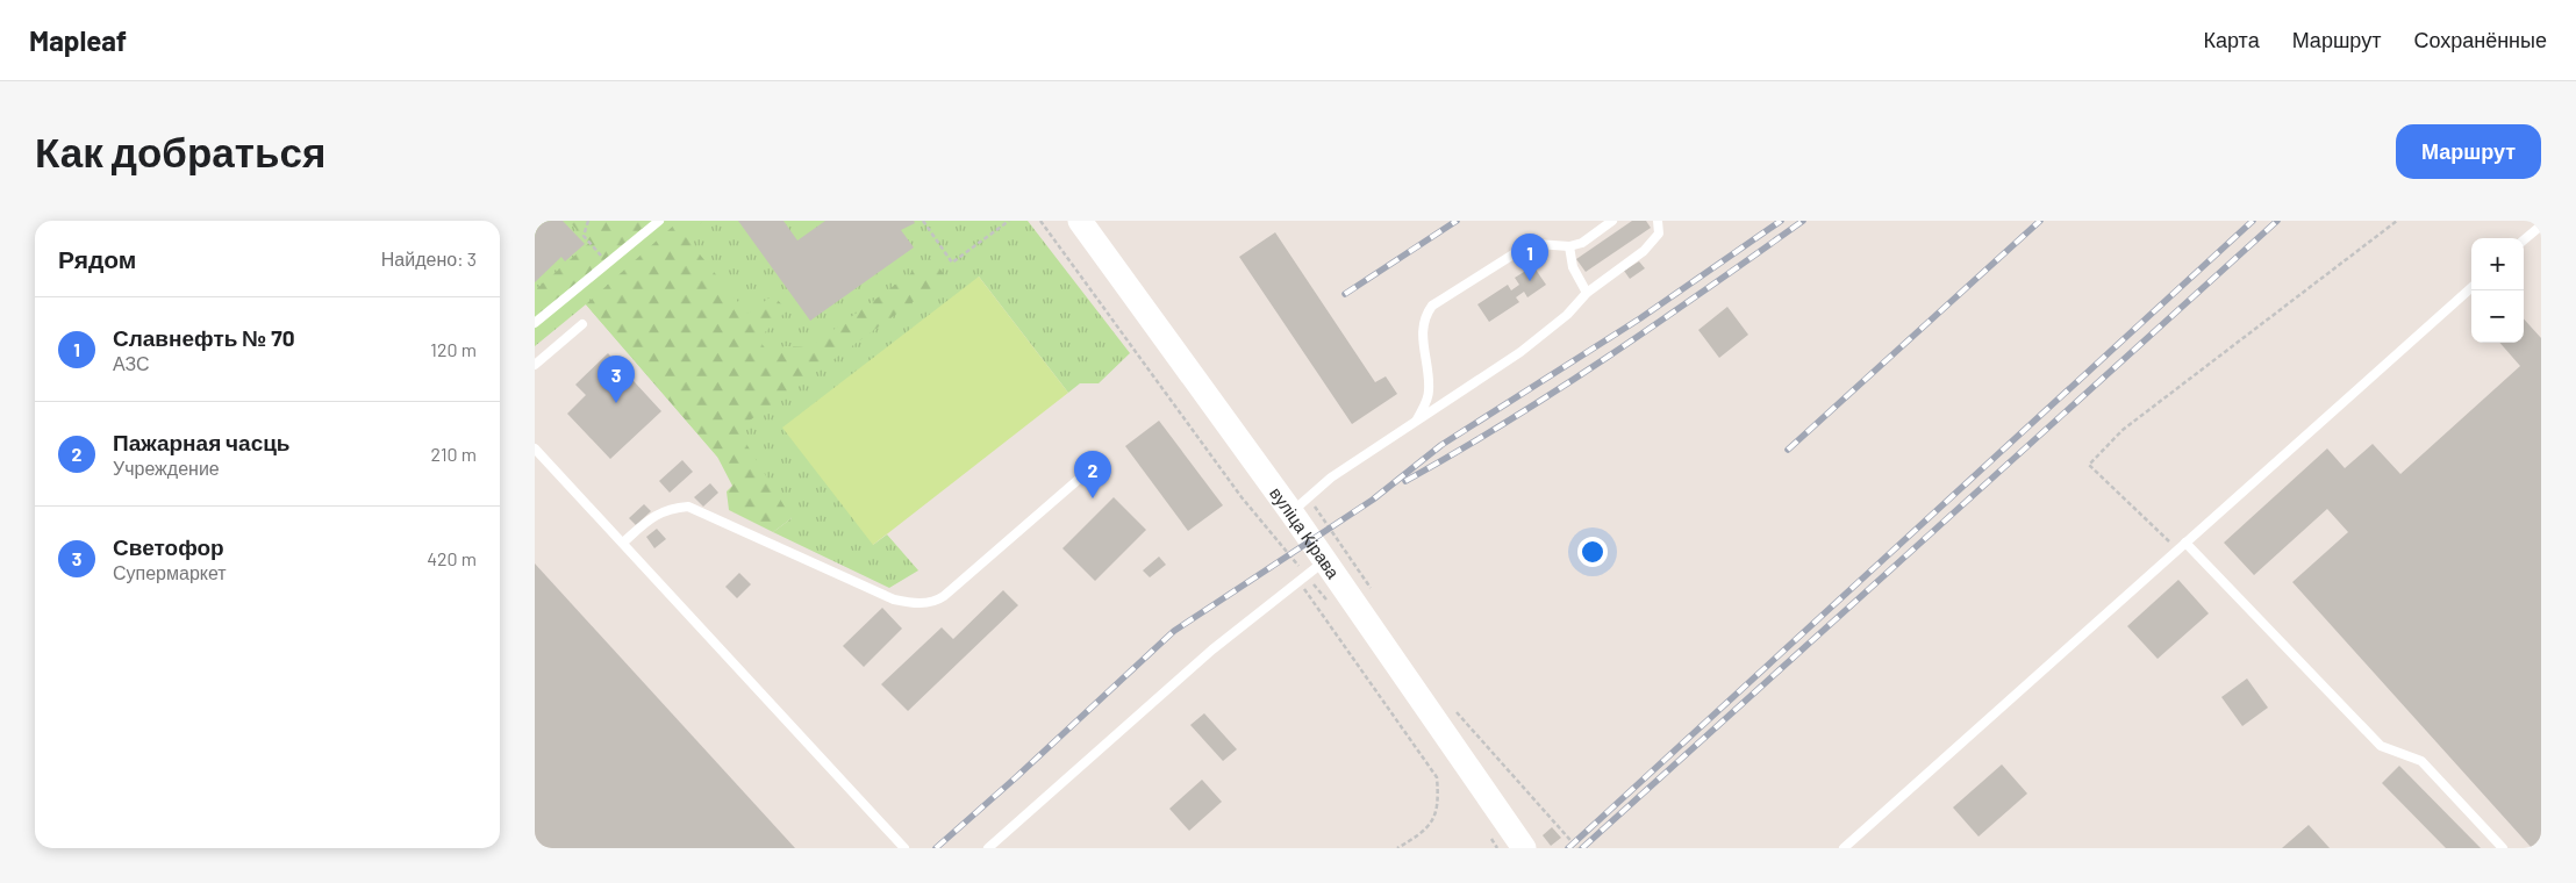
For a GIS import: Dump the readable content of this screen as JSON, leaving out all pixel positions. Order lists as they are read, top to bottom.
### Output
{
  "streets": {
    "main road": ["вуліца Кірава"]
  },
  "page": {
    "header": "Mapleaf",
    "nav": ["Карта", "Маршрут", "Сохранённые"],
    "buttons": "Маршрут",
    "title": "Как добраться",
    "heading": ["Рядом", "Найдено: 3"],
    "pins": ["1", "3", "2"],
    "map_buttons": ["+", "−"],
    "list": [
      {
        "mark": "1",
        "name": "Славнефть № 70",
        "note": "АЗС",
        "value": "120 m"
      },
      {
        "mark": "2",
        "name": "Пажарная часць",
        "note": "Учреждение",
        "value": "210 m"
      },
      {
        "mark": "3",
        "name": "Светофор",
        "note": "Супермаркет",
        "value": "420 m"
      }
    ]
  }
}
